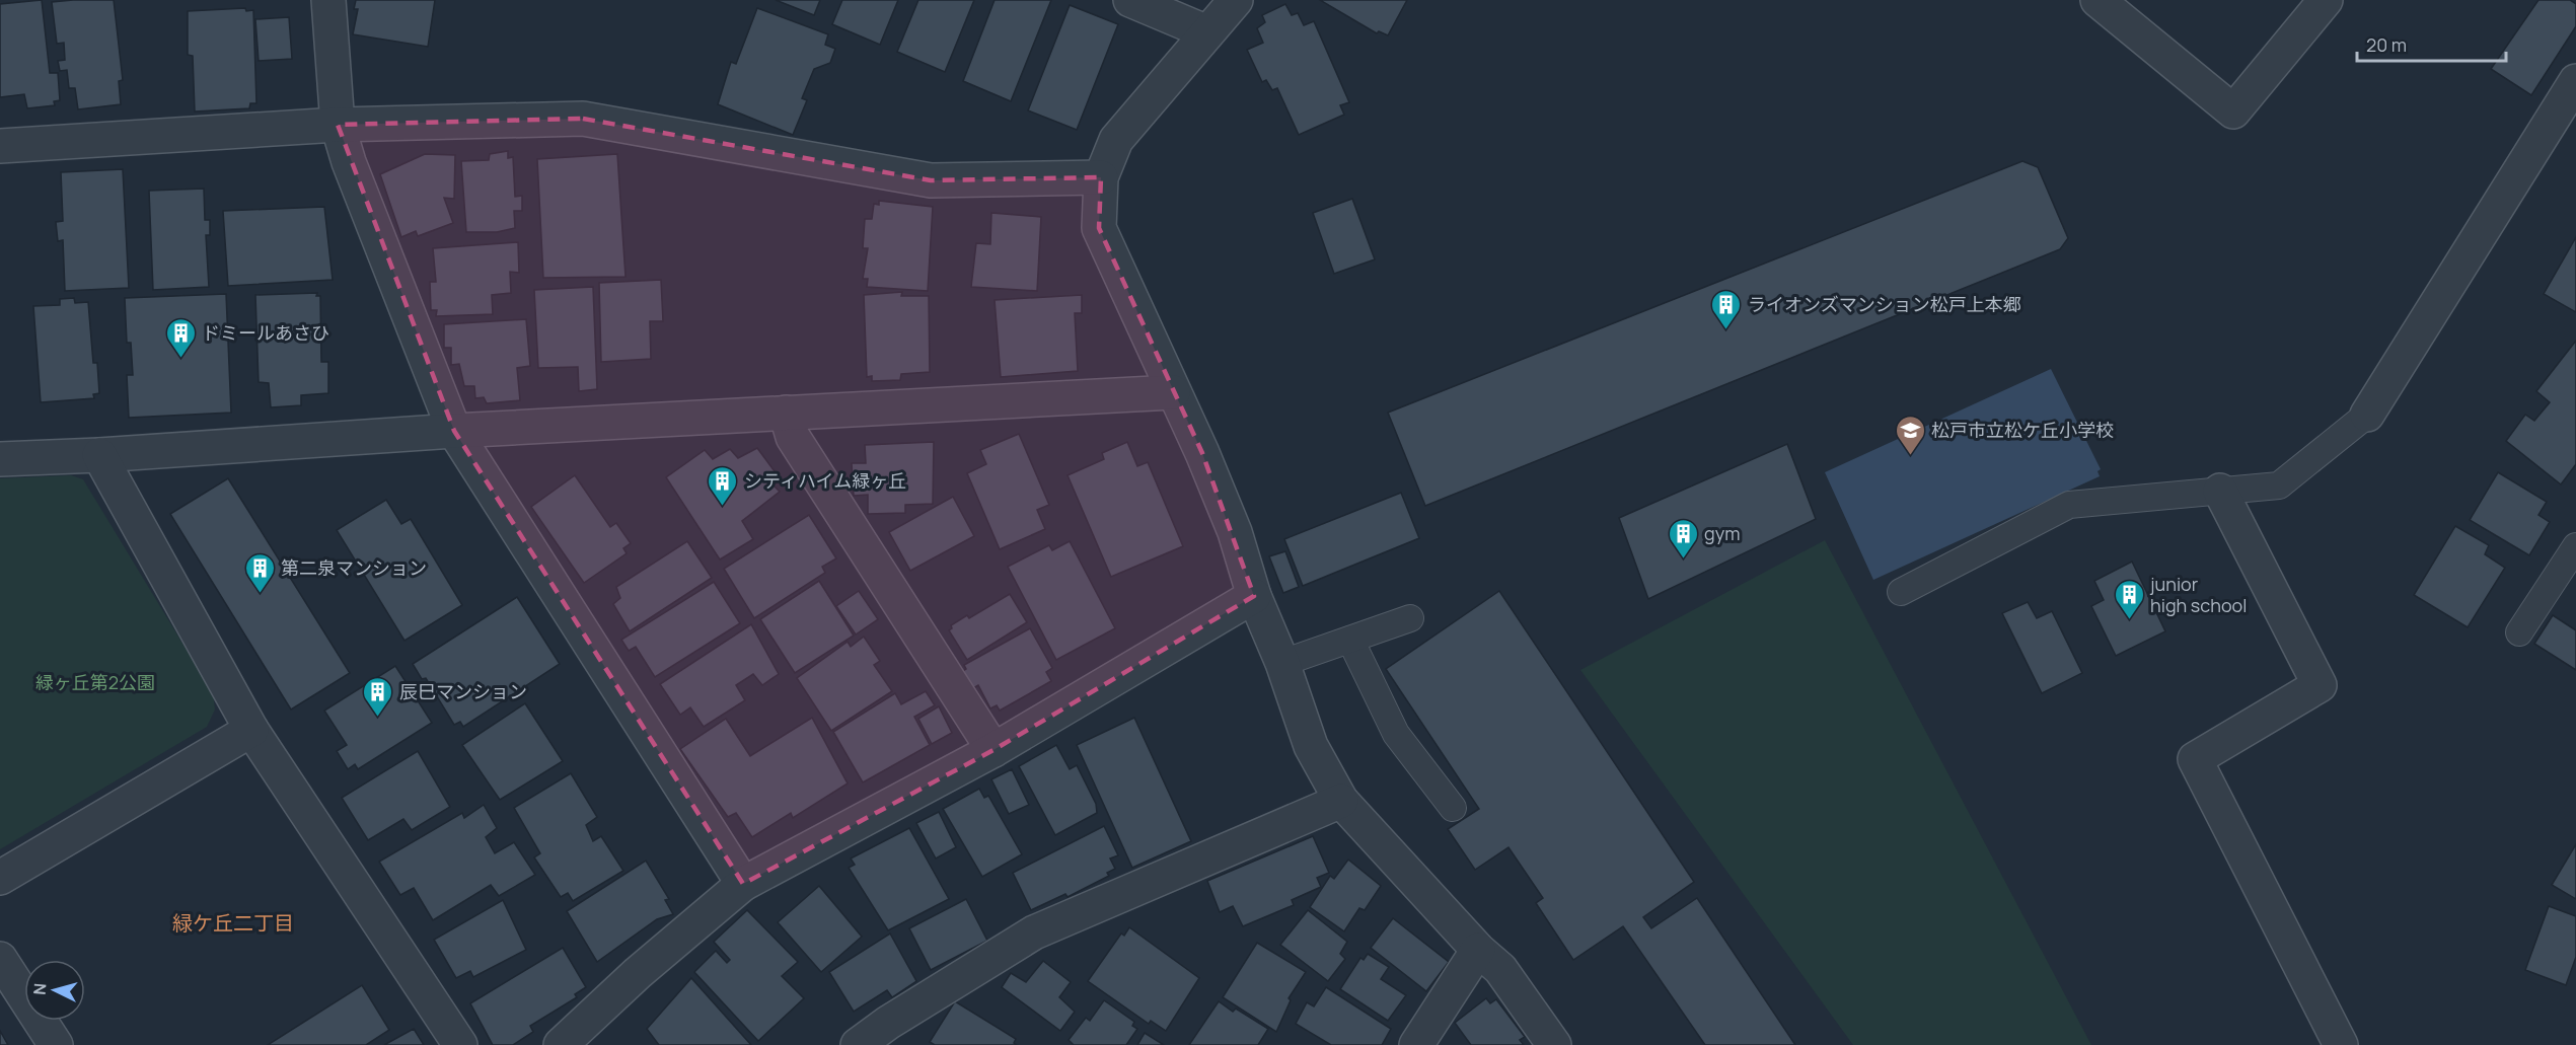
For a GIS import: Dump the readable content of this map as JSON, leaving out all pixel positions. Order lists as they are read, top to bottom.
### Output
{
  "districts": ["緑ケ丘二丁目"],
  "parks": ["緑ヶ丘第2公園"],
  "places": {
    "building": [
      "ライオンズマンション松戸上本郷",
      "ドミールあさひ",
      "シティハイム緑ヶ丘",
      "gym",
      "第二泉マンション",
      "junior high school",
      "辰巳マンション"
    ],
    "school or university": ["松戸市立松ケ丘小学校"]
  },
  "scale_bar": "20 m",
  "north": "left"
}
